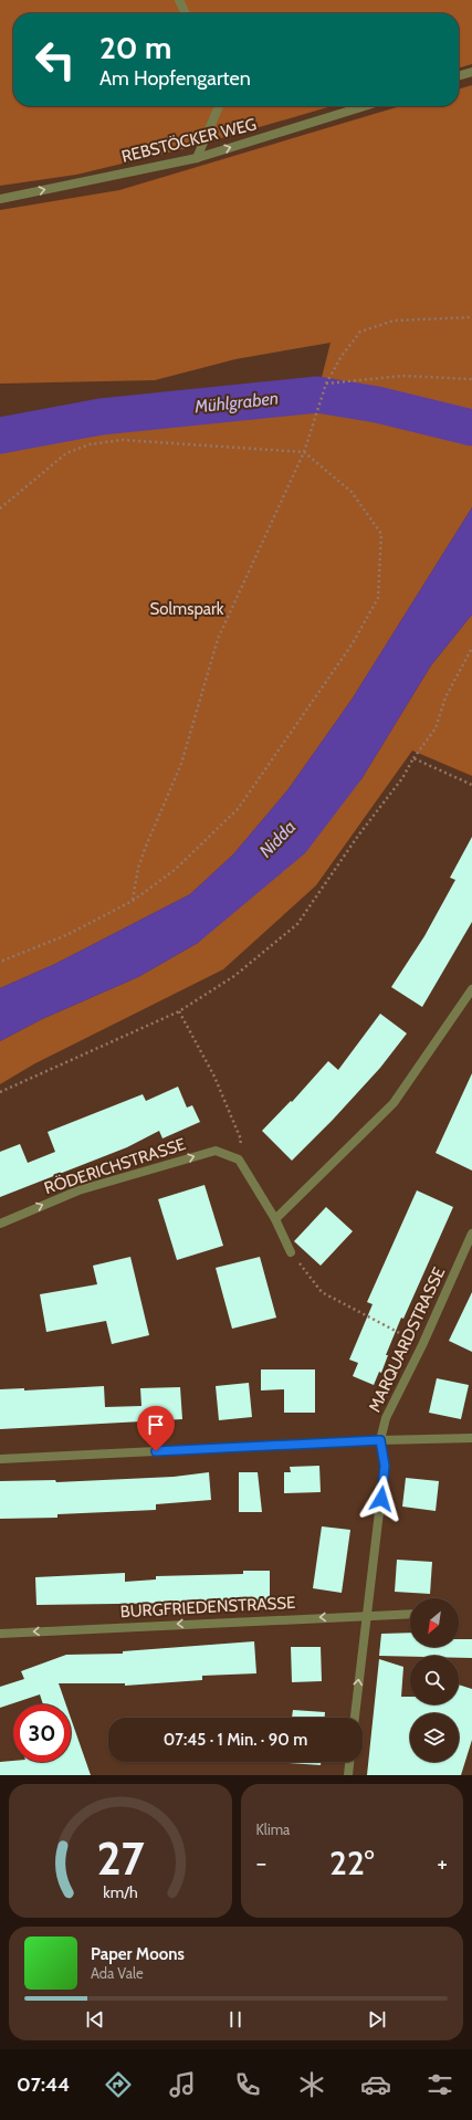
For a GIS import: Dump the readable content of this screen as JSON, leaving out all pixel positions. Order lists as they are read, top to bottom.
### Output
{
  "streets": {
    "street": [
      "REBSTÖCKER WEG",
      "RÖDERICHSTRASSE",
      "MARQUARDSTRASSE",
      "BURGFRIEDENSTRASSE"
    ]
  },
  "crossings": [
    ["MARQUARDSTRASSE", "BURGFRIEDENSTRASSE"]
  ],
  "one_way": ["REBSTÖCKER WEG", "RÖDERICHSTRASSE", "BURGFRIEDENSTRASSE"],
  "water": ["Mühlgraben", "Nidda"],
  "parks": ["Solmspark"],
  "north": "bottom left",
  "page": {
    "turn": ["20 m", "Am Hopfengarten"],
    "limit": "30",
    "trip": "07:45 · 1 Min. · 90 m",
    "tile": "Klima",
    "heat": ["−", "22°", "+"],
    "song": ["Paper Moons", "Ada Vale"],
    "tabs": "07:44",
    "gauge": ["27", "km/h"]
  }
}
